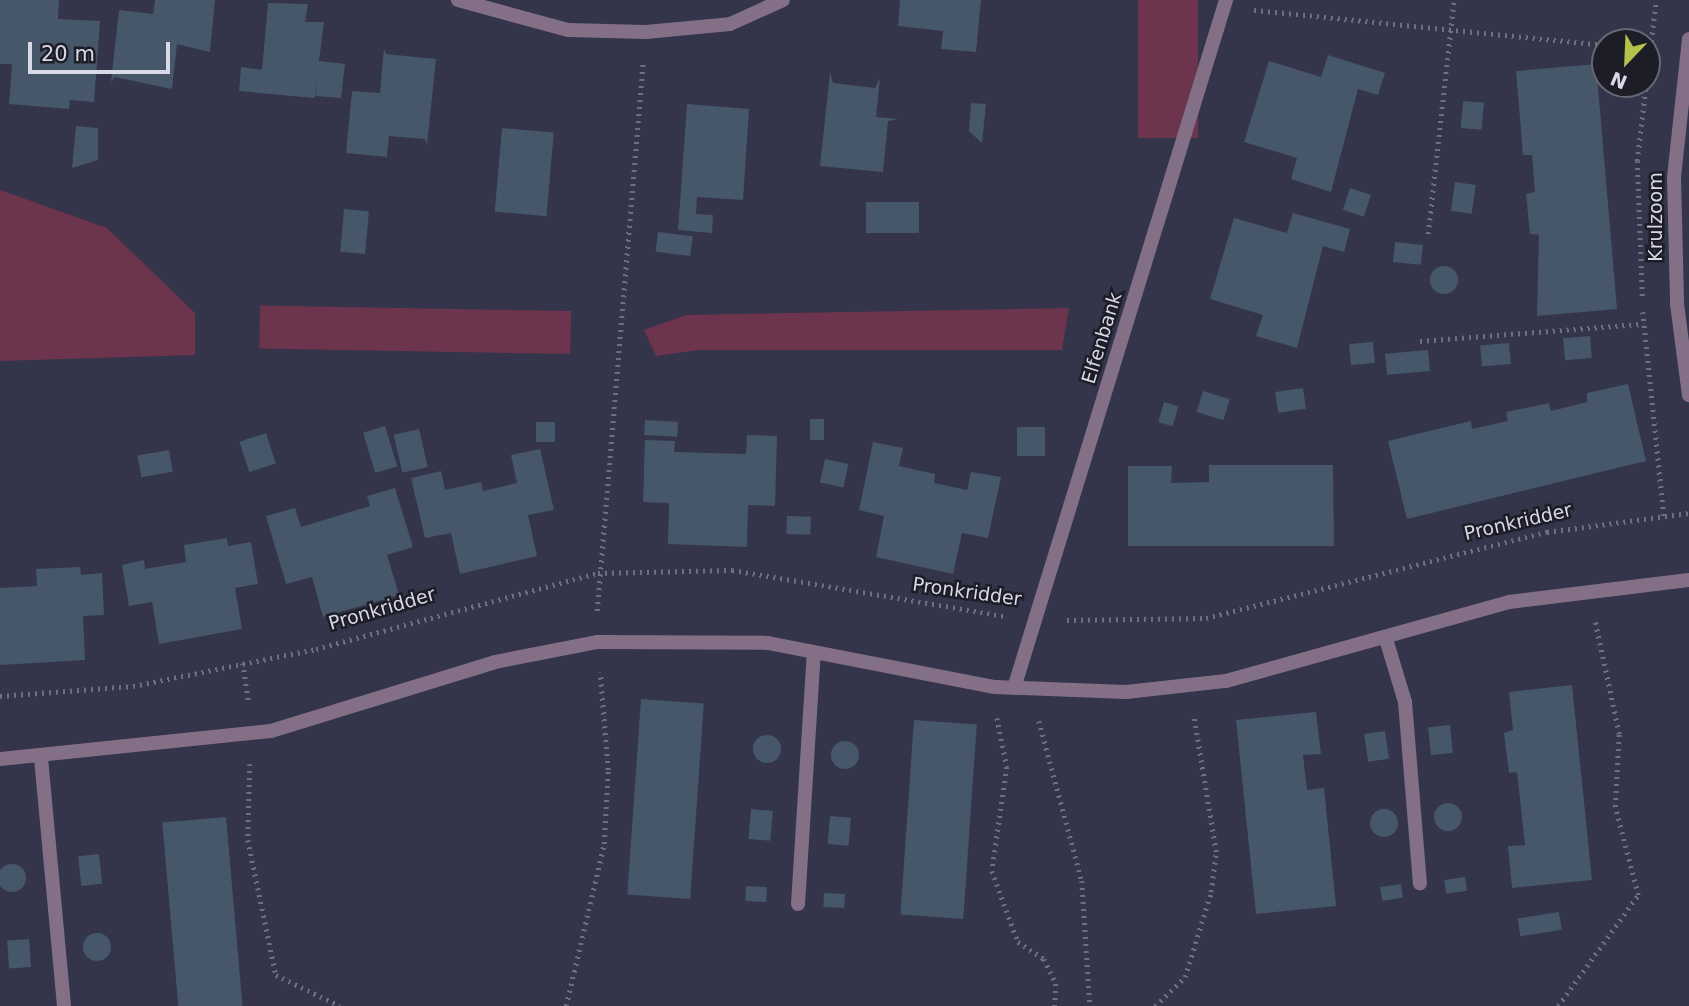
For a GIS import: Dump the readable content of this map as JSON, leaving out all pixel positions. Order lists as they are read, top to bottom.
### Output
{
  "streets": {
    "street": ["Krulzoom", "Elfenbank"],
    "path": ["Pronkridder"]
  },
  "crossings": [
    ["Elfenbank", "Pronkridder"]
  ],
  "scale_bar": "20 m",
  "north": "bottom left"
}
